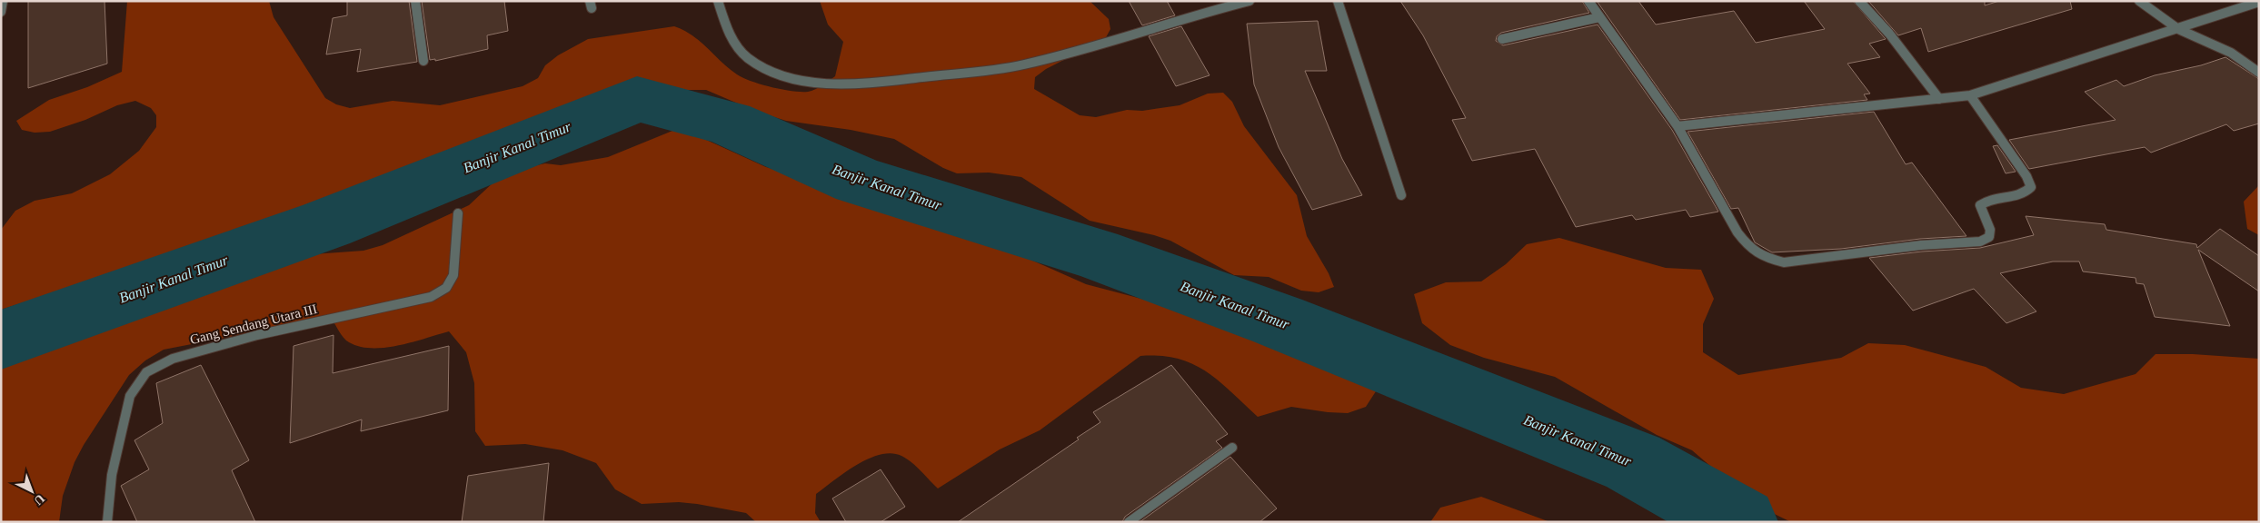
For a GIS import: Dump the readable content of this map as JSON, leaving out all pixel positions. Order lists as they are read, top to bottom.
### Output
{
  "streets": {
    "street": ["Gang Sendang Utara III"]
  },
  "water": ["Banjir Kanal Timur"],
  "north": "bottom right"
}
